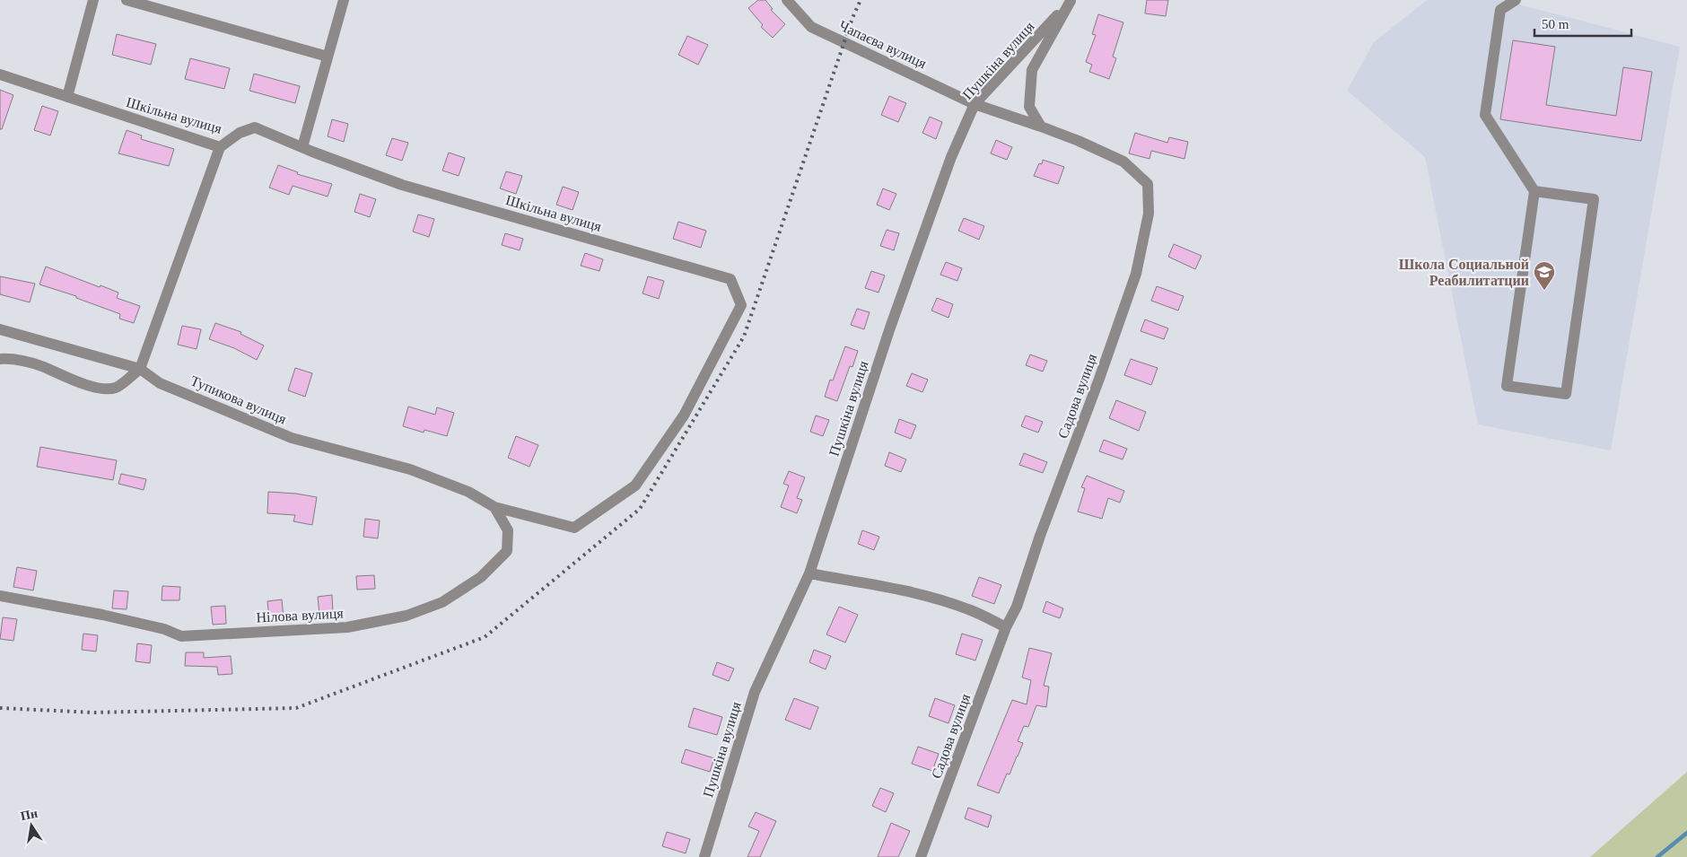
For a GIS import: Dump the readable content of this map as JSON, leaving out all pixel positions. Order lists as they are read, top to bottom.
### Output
{
  "streets": {
    "street": [
      "Чапаєва вулиця",
      "Пушкіна вулиця",
      "Шкільна вулиця",
      "Садова вулиця",
      "Тупикова вулиця",
      "Нілова вулиця"
    ]
  },
  "crossings": [
    ["Чапаєва вулиця", "Пушкіна вулиця"],
    ["Чапаєва вулиця", "Садова вулиця"],
    ["Шкільна вулиця", "Тупикова вулиця"],
    ["Шкільна вулиця", "Нілова вулиця"],
    ["Тупикова вулиця", "Нілова вулиця"]
  ],
  "places": {
    "school or university": ["Школа Социальной Реабилитатции"]
  },
  "scale_bar": "50 m",
  "north": "top"
}
